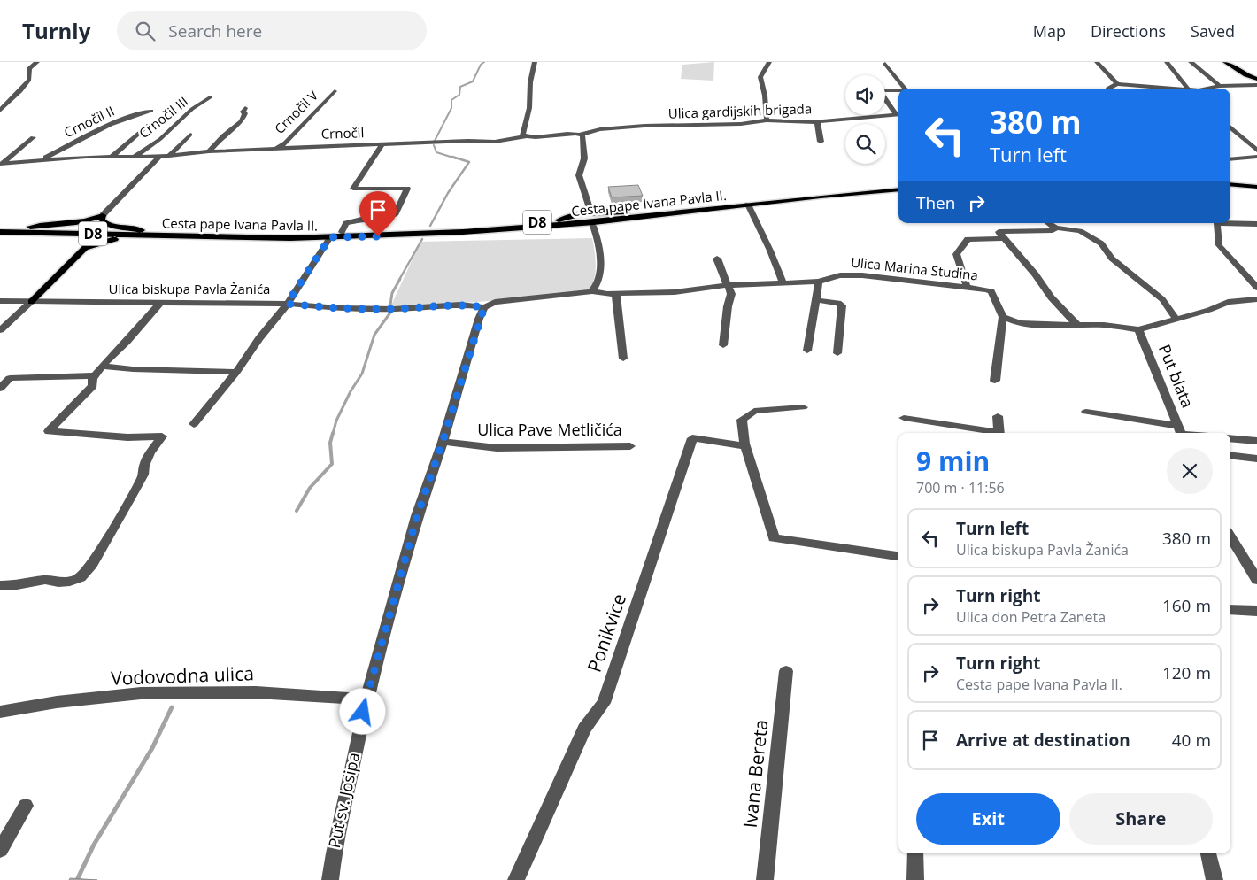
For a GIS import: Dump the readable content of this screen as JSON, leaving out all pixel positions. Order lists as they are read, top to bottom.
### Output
{
  "streets": {
    "main road": ["Cesta pape Ivana Pavla II.", "D8"],
    "street": [
      "Ulica gardijskih brigada",
      "Crnočil V",
      "Crnočil III",
      "Crnočil II",
      "Crnočil",
      "Ulica Marina Studina",
      "Ulica biskupa Pavla Žanića",
      "Put blata",
      "Ulica Pave Metličića",
      "Ponikvice",
      "Vodovodna ulica",
      "Ivana Bereta",
      "Put sv. Josipa"
    ]
  },
  "crossings": [
    ["Ulica gardijskih brigada", "Crnočil"],
    ["Crnočil V", "Crnočil"],
    ["Crnočil III", "Crnočil"],
    ["Crnočil II", "Crnočil"],
    ["Ulica biskupa Pavla Žanića", "Put sv. Josipa"],
    ["Ulica Pave Metličića", "Put sv. Josipa"],
    ["Vodovodna ulica", "Put sv. Josipa"]
  ],
  "page": {
    "header": "Turnly",
    "search": "Search here",
    "nav": ["Map", "Directions", "Saved"],
    "turn": ["380 m", "Turn left"],
    "then": "Then",
    "heading": ["9 min", "700 m · 11:56"],
    "list": [
      {
        "name": "Turn left",
        "note": "Ulica biskupa Pavla Žanića",
        "value": "380 m"
      },
      {
        "name": "Turn right",
        "note": "Ulica don Petra Zaneta",
        "value": "160 m"
      },
      {
        "name": "Turn right",
        "note": "Cesta pape Ivana Pavla II.",
        "value": "120 m"
      },
      {
        "name": "Arrive at destination",
        "value": "40 m"
      }
    ],
    "buttons": ["Exit", "Share"]
  }
}
